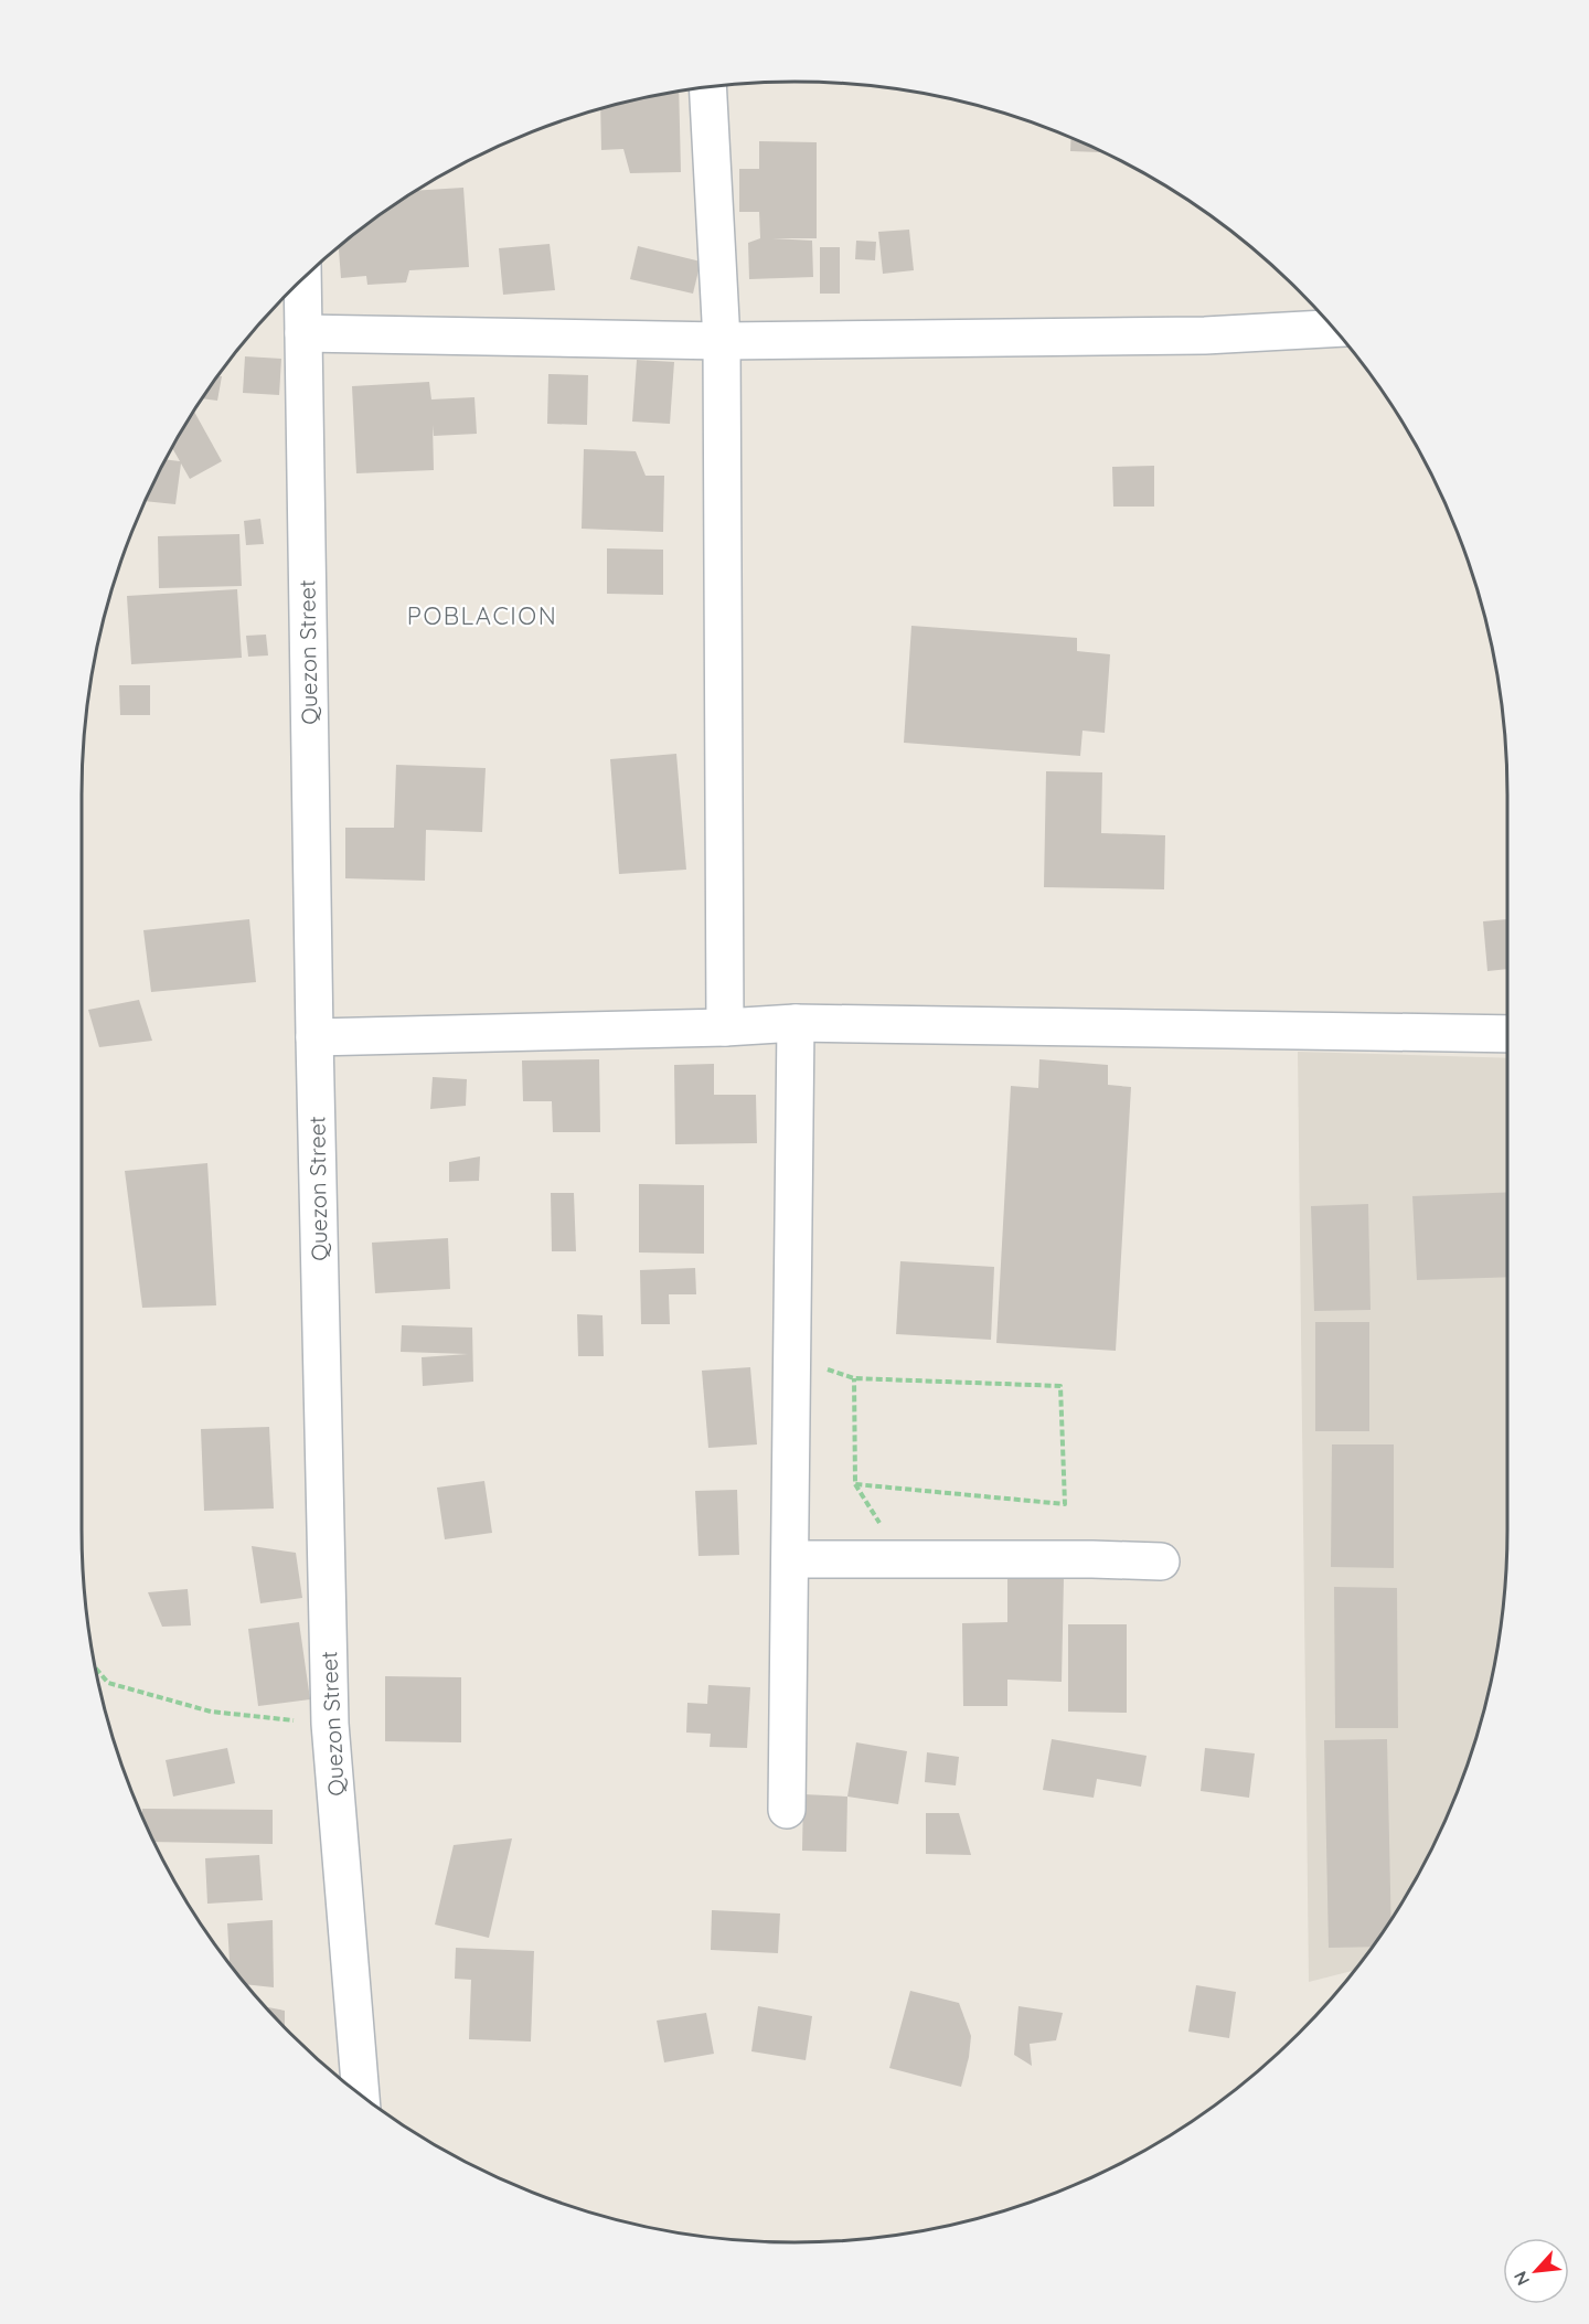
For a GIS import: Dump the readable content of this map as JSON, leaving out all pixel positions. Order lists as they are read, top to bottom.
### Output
{
  "streets": {
    "street": ["Quezon Street"]
  },
  "districts": ["POBLACION"],
  "north": "bottom left"
}
